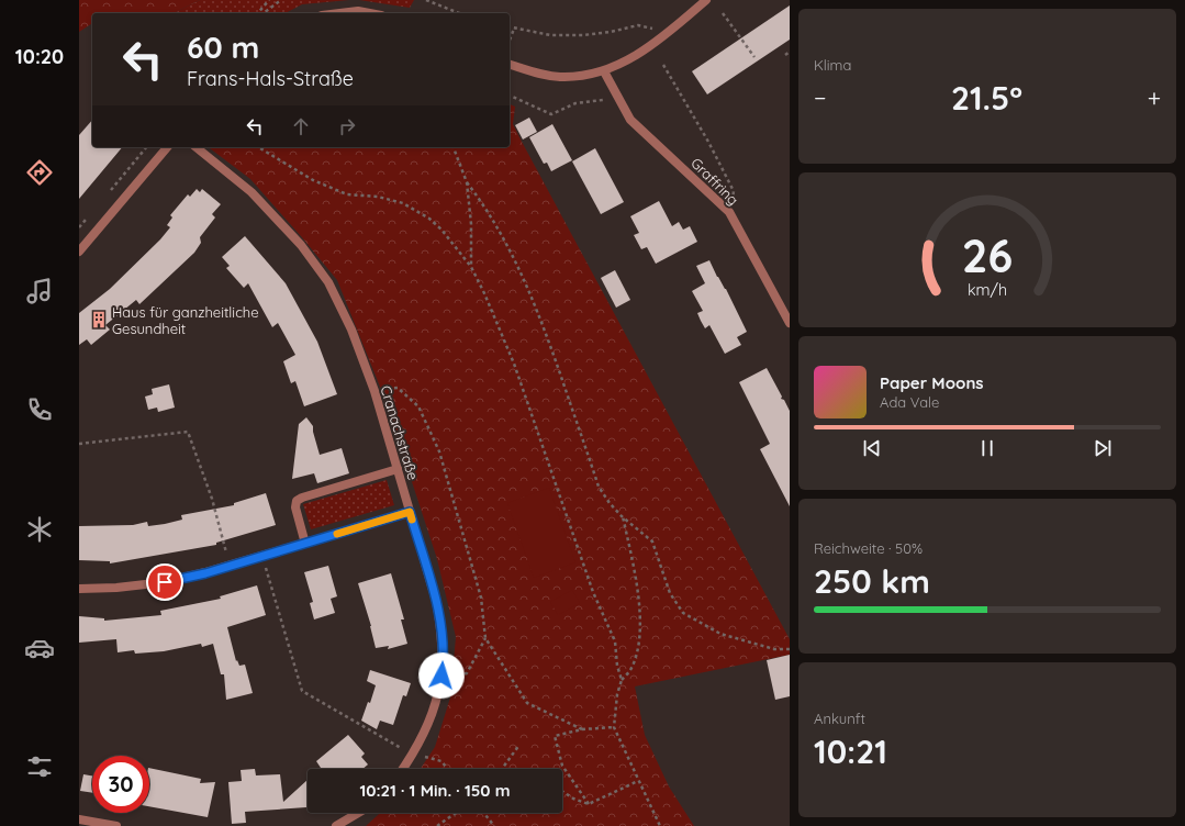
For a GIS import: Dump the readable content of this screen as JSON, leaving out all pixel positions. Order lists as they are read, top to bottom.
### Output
{
  "streets": {
    "street": ["Graffring", "Cranachstraße"]
  },
  "places": {
    "building": ["Haus für ganzheitliche Gesundheit"]
  },
  "page": {
    "tabs": "10:20",
    "tile": [
      "Klima",
      ["Reichweite · 50%", "250 km"],
      ["Ankunft", "10:21"]
    ],
    "turn": ["60 m", "Frans-Hals-Straße"],
    "heat": ["−", "21.5°", "+"],
    "song": ["Paper Moons", "Ada Vale"],
    "limit": "30",
    "trip": "10:21 · 1 Min. · 150 m",
    "gauge": ["26", "km/h"]
  }
}
